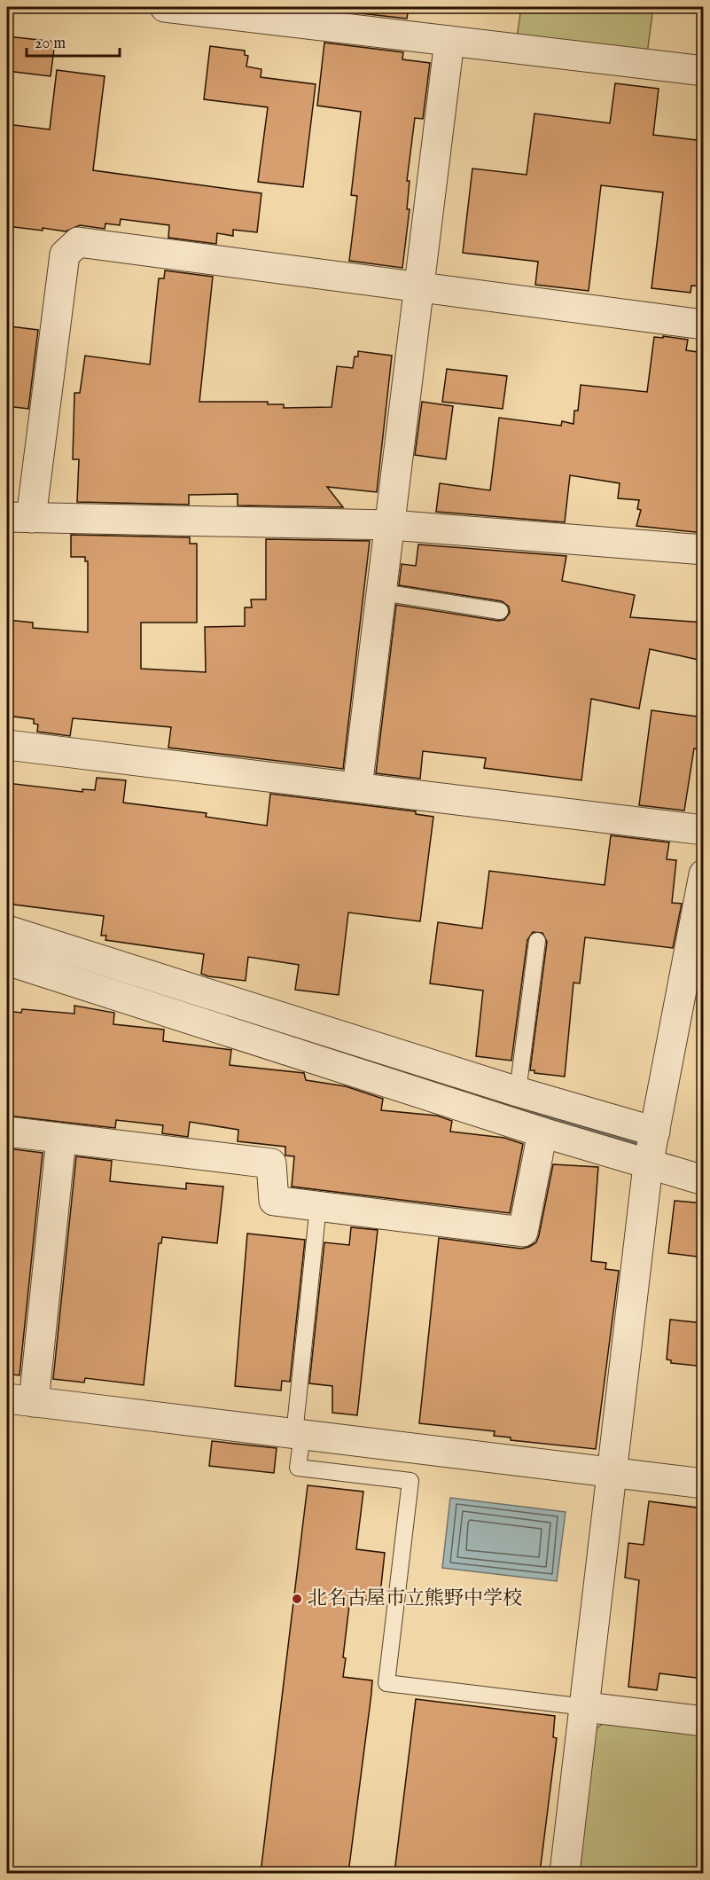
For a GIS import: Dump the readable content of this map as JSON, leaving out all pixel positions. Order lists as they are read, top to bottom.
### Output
{
  "places": ["北名古屋市立熊野中学校"],
  "scale_bar": "20 m"
}
